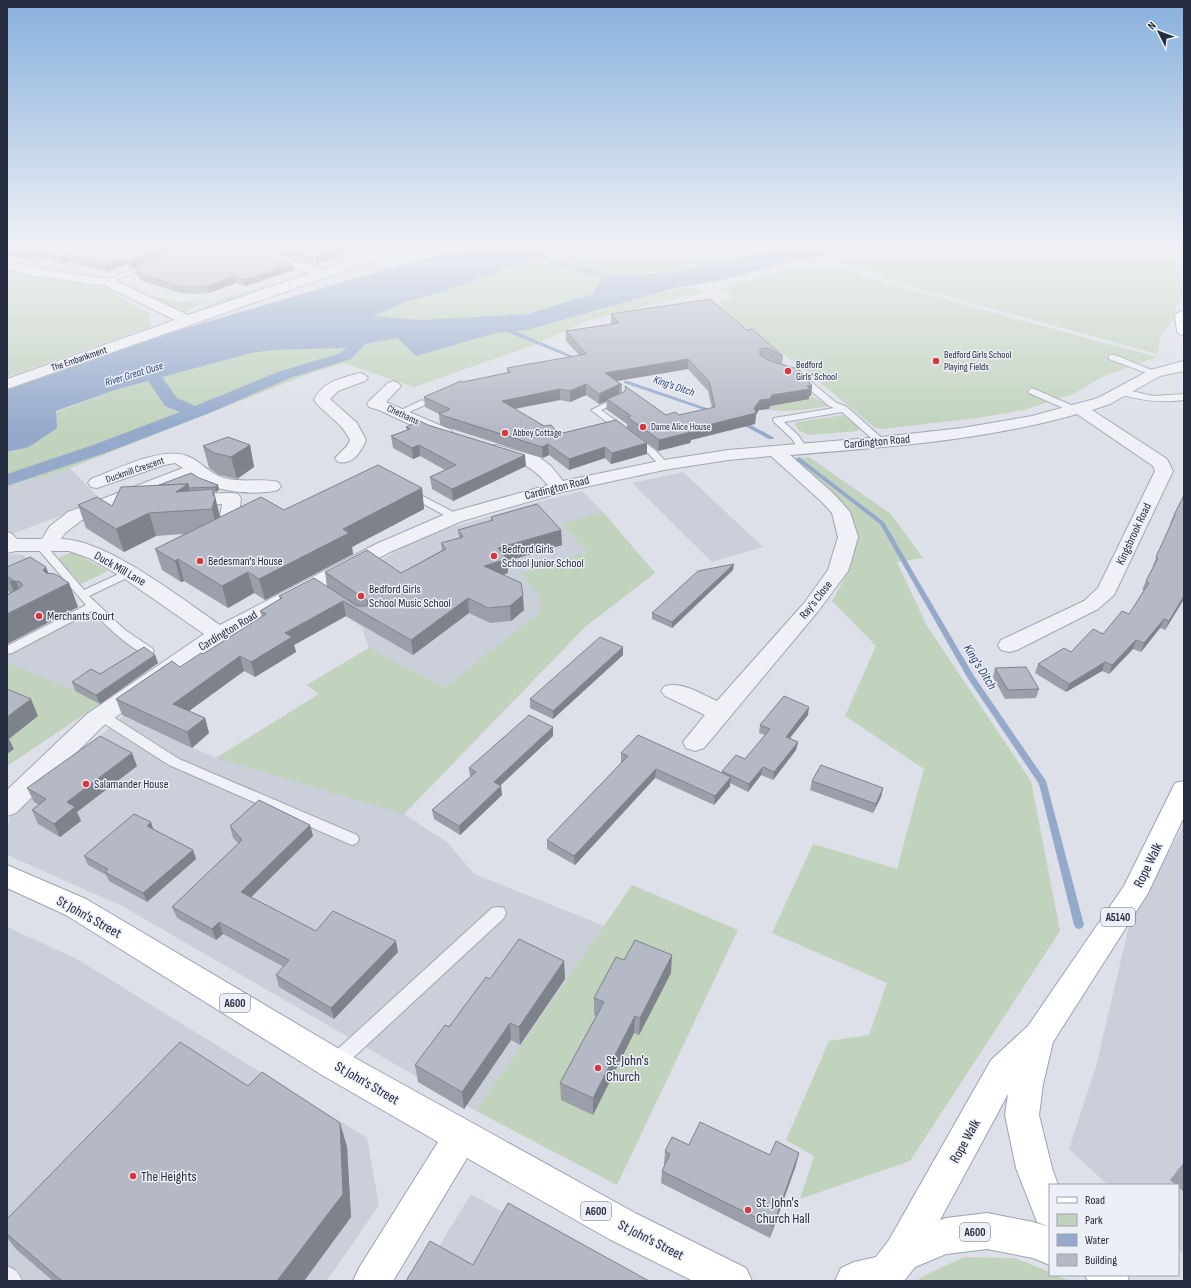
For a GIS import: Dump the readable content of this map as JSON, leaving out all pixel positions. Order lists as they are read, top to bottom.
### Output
{
  "streets": {
    "main road": [
      "Rope Walk",
      "St John's Street",
      "A5140",
      "A600"
    ],
    "street": [
      "The Embankment",
      "Chethams",
      "Cardington Road",
      "Duckmill Crescent",
      "Kingsbrook Road",
      "Duck Mill Lane",
      "Ray's Close"
    ]
  },
  "crossings": [
    ["Cardington Road", "Kingsbrook Road"],
    ["Cardington Road", "Duck Mill Lane"],
    ["Cardington Road", "Ray's Close"],
    ["Duckmill Crescent", "Duck Mill Lane"],
    ["Rope Walk", "A600"]
  ],
  "water": ["River Great Ouse", "King's Ditch"],
  "places": [
    "Bedford Girls School Playing Fields",
    "Bedford Girls' School",
    "Dame Alice House",
    "Abbey Cottage",
    "Bedford Girls School Junior School",
    "Bedesman's House",
    "Bedford Girls School Music School",
    "Merchants Court",
    "Salamander House",
    "St. John's Church",
    "The Heights",
    "St. John's Church Hall"
  ],
  "legend": [
    "Road",
    "Park",
    "Water",
    "Building"
  ],
  "north": "top left"
}
